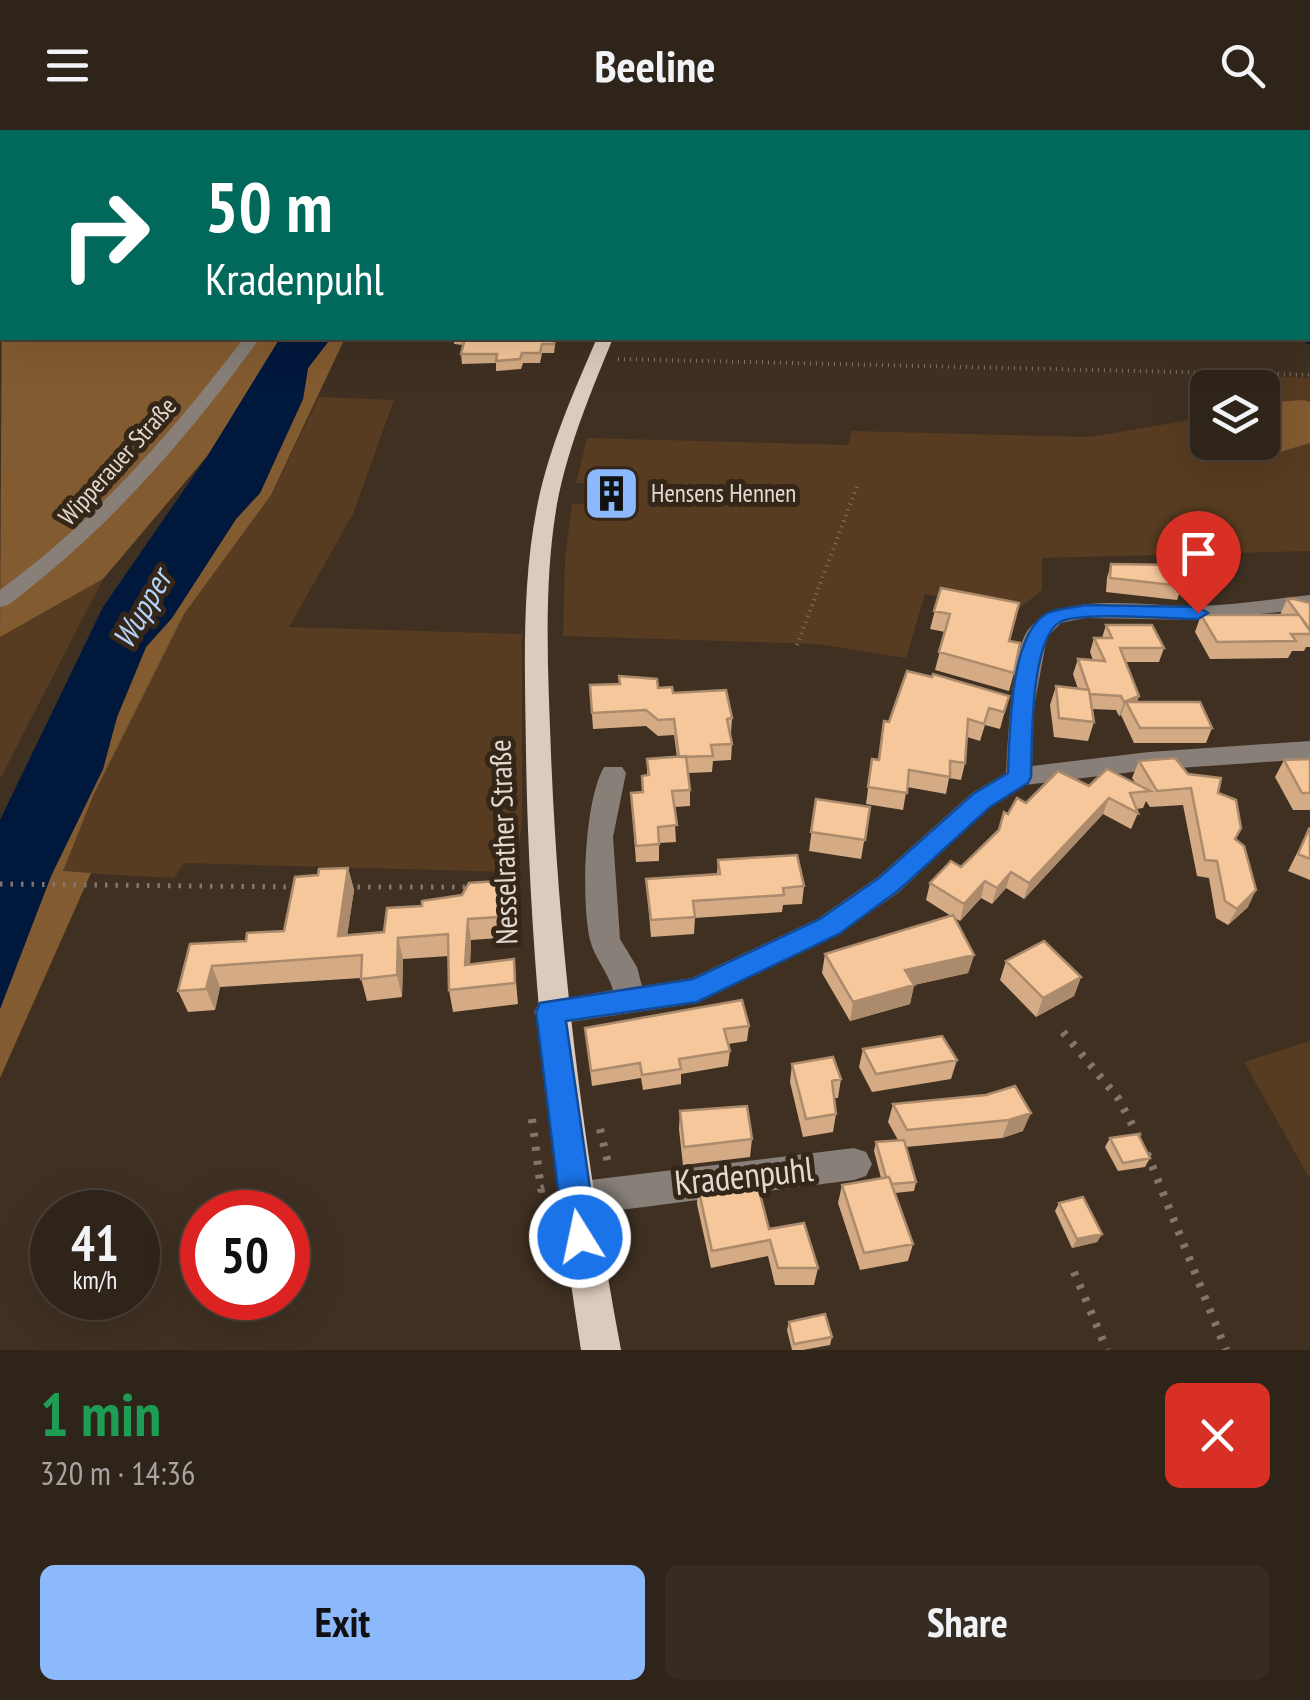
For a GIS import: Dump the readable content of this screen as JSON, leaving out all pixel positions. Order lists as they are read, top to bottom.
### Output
{
  "streets": {
    "main road": ["Nesselrather Straße"],
    "street": ["Wipperauer Straße", "Kradenpuhl"]
  },
  "crossings": [
    ["Nesselrather Straße", "Kradenpuhl"]
  ],
  "water": ["Wupper"],
  "places": {
    "building": ["Hensens Hennen"]
  },
  "page": {
    "header": "Beeline",
    "turn": ["50 m", "Kradenpuhl"],
    "speed": "41 km/h",
    "limit": "50",
    "heading": ["1 min", "320 m · 14:36"],
    "buttons": ["Exit", "Share"]
  }
}
